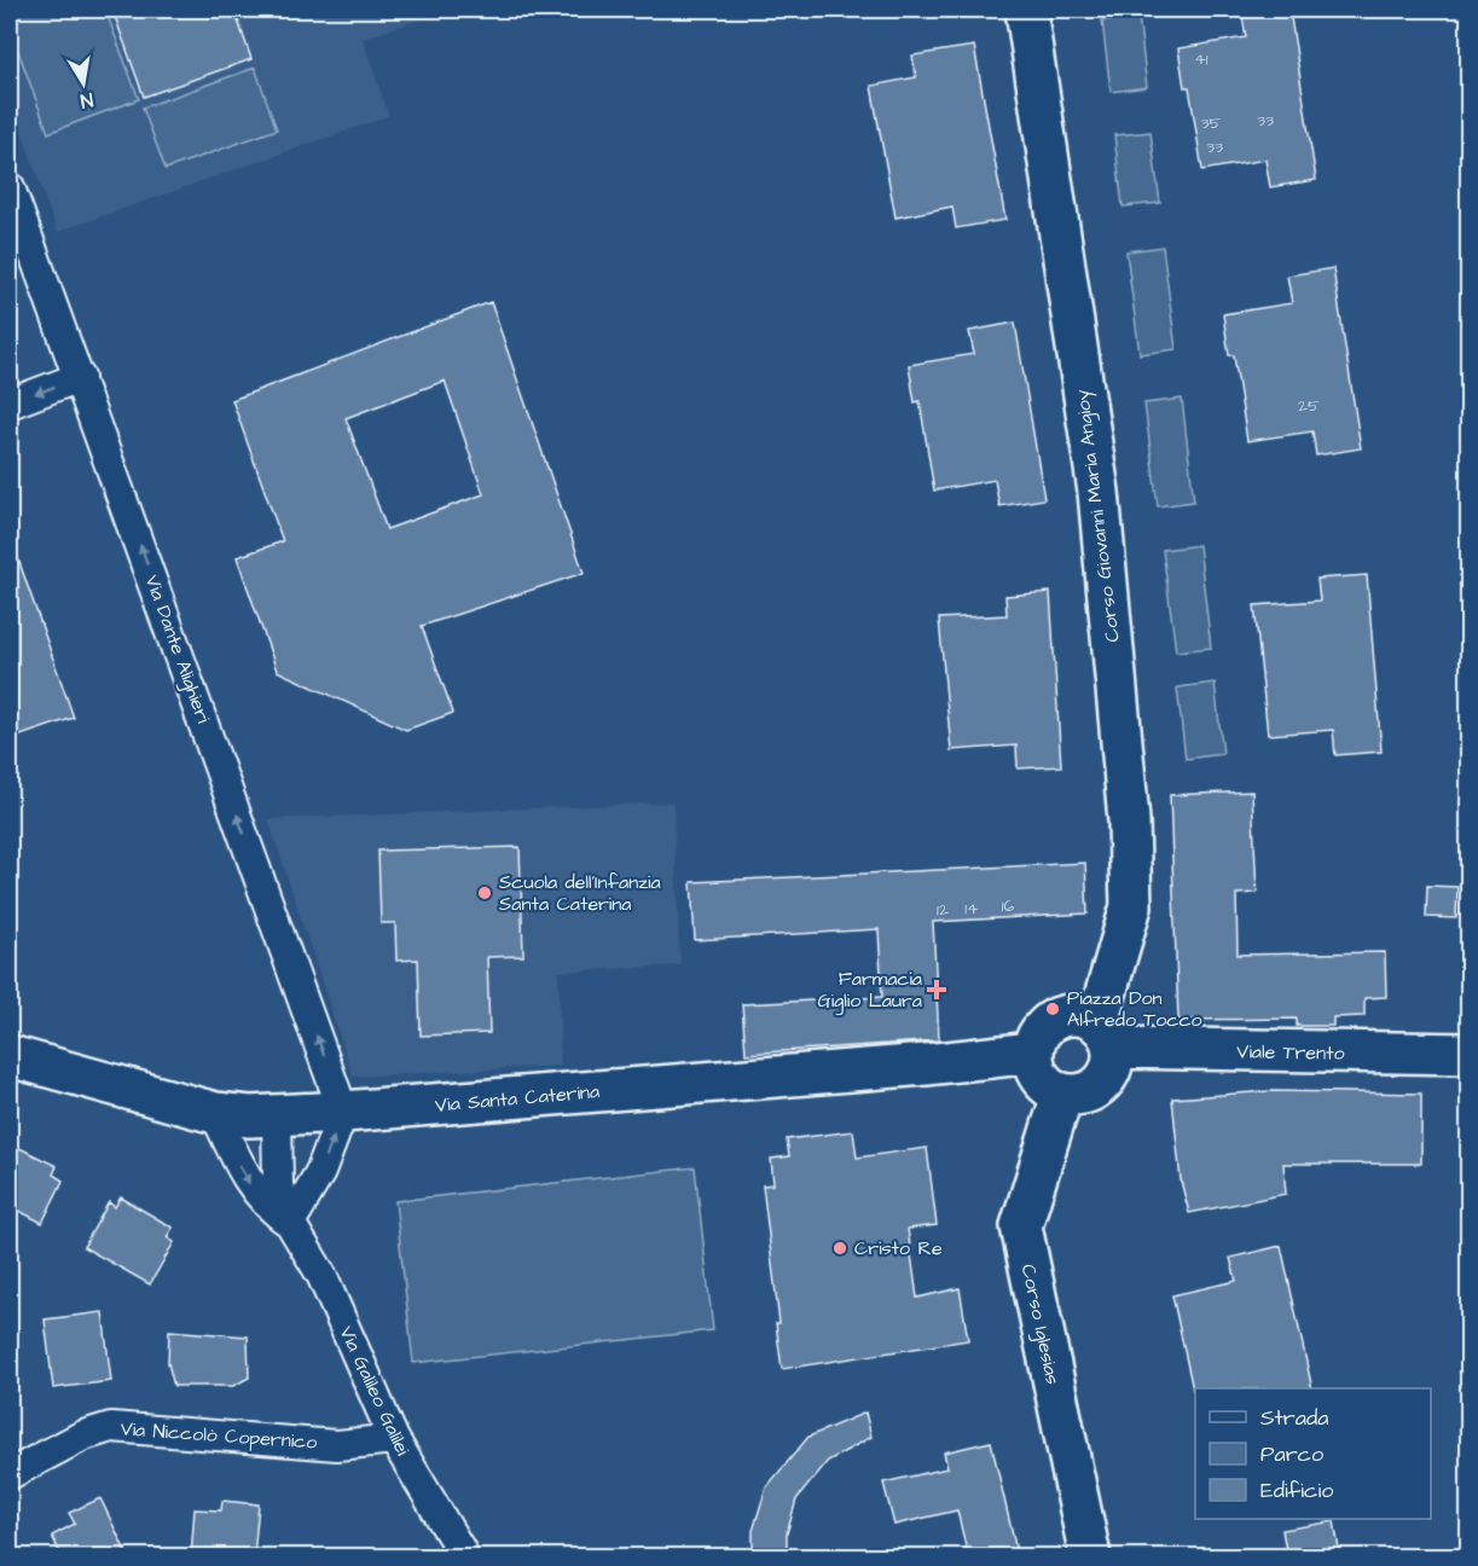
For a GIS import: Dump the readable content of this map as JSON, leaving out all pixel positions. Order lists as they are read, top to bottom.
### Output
{
  "streets": {
    "main road": [
      "Corso Giovanni Maria Angioy",
      "Viale Trento",
      "Via Santa Caterina",
      "Corso Iglesias"
    ],
    "street": ["Via Dante Alighieri", "Via Galileo Galilei", "Via Niccolò Copernico"]
  },
  "crossings": [
    ["Corso Giovanni Maria Angioy", "Viale Trento"],
    ["Corso Giovanni Maria Angioy", "Via Santa Caterina"],
    ["Corso Giovanni Maria Angioy", "Corso Iglesias"],
    ["Via Dante Alighieri", "Via Santa Caterina"],
    ["Viale Trento", "Via Santa Caterina"],
    ["Viale Trento", "Corso Iglesias"],
    ["Via Santa Caterina", "Corso Iglesias"],
    ["Via Santa Caterina", "Via Galileo Galilei"],
    ["Via Galileo Galilei", "Via Niccolò Copernico"]
  ],
  "one_way": ["Via Dante Alighieri"],
  "places": {
    "other": ["Scuola dell'Infanzia Santa Caterina", "Piazza Don Alfredo Tocco", "Cristo Re"],
    "health": ["Farmacia Giglio Laura"]
  },
  "house_numbers": [
    "41",
    "33",
    "35",
    "33",
    "25",
    "16",
    "14",
    "12"
  ],
  "legend": ["Strada", "Parco", "Edificio"],
  "north": "bottom"
}
